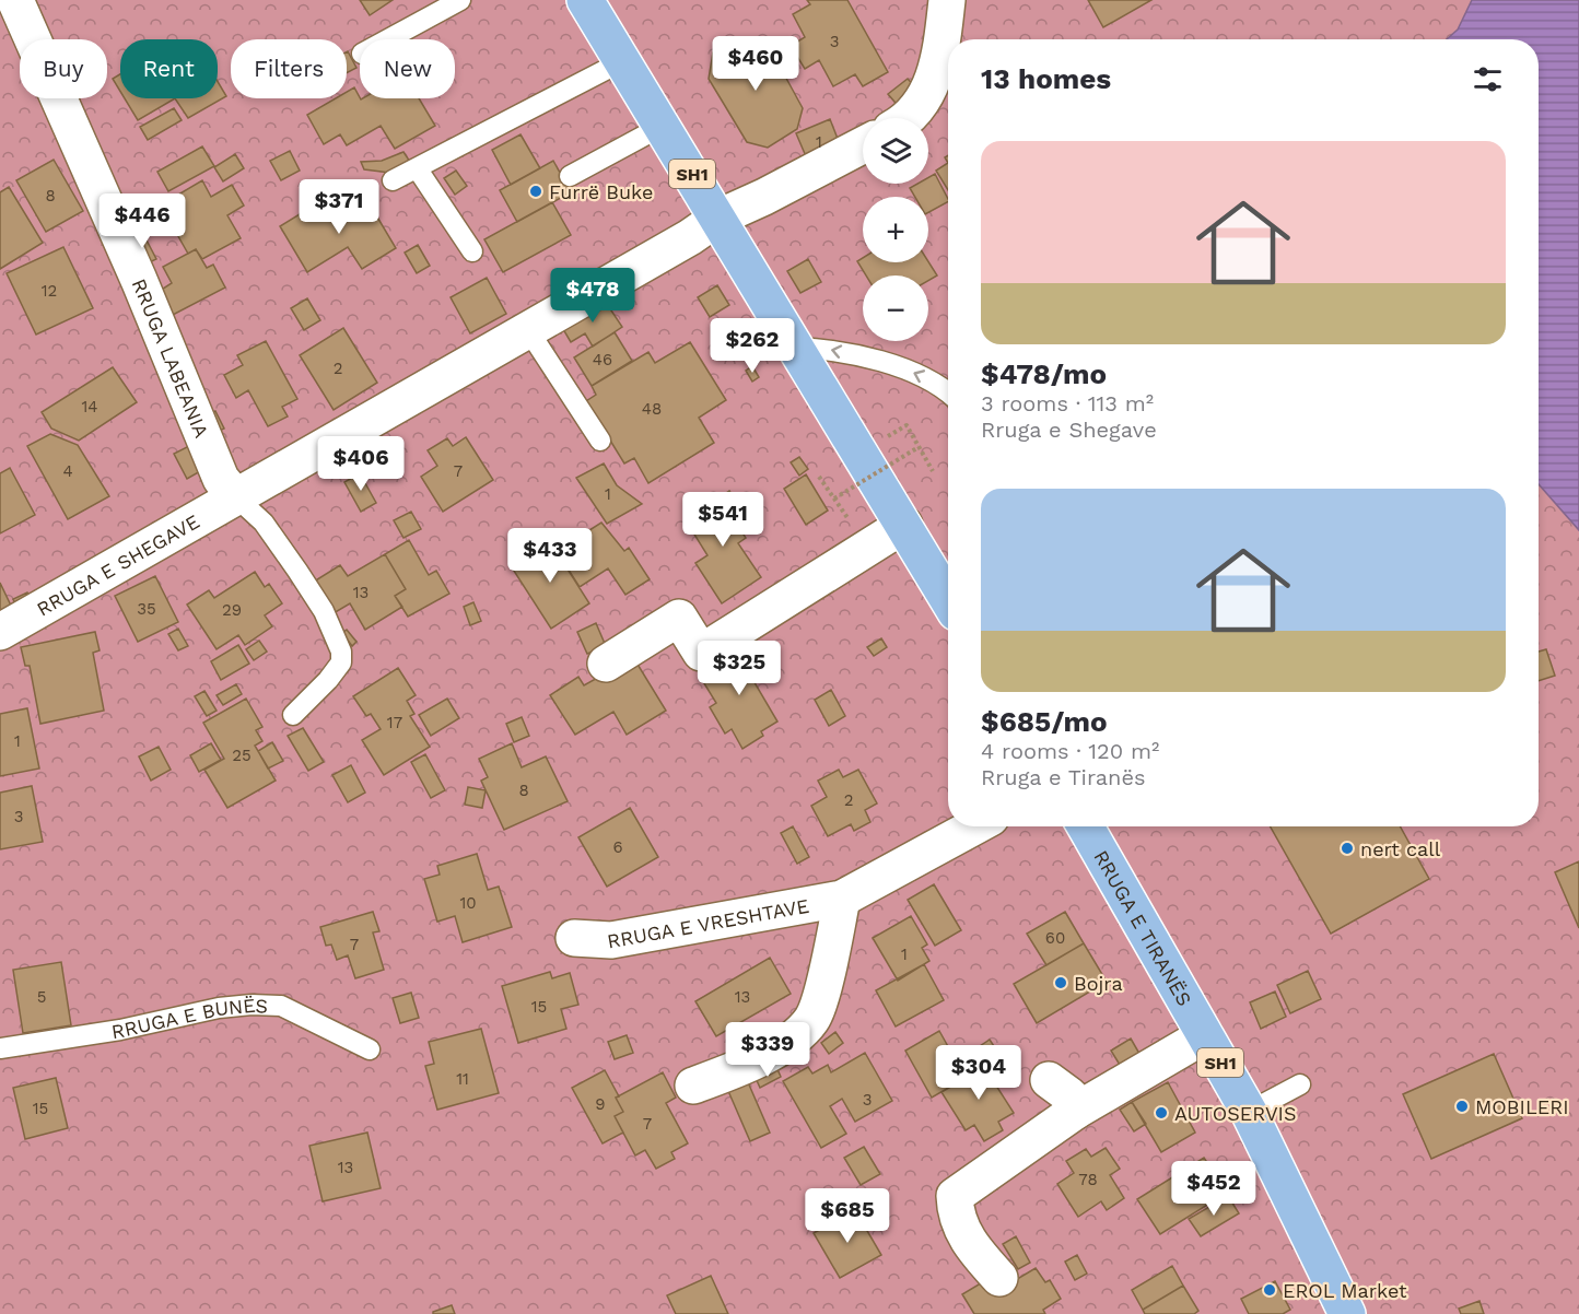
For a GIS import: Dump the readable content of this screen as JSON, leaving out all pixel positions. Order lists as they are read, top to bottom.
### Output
{
  "streets": {
    "main road": ["SH1", "RRUGA E TIRANËS"],
    "street": ["RRUGA LABEANIA", "RRUGA E SHEGAVE", "RRUGA E VRESHTAVE"],
    "lane": ["RRUGA E BUNËS"]
  },
  "crossings": [
    ["SH1", "RRUGA E SHEGAVE"],
    ["RRUGA LABEANIA", "RRUGA E SHEGAVE"]
  ],
  "places": [
    "Furrë Buke",
    "nert call",
    "Bojra",
    "MOBILERI",
    "AUTOSERVIS",
    "EROL Market"
  ],
  "house_numbers": [
    "3",
    "1",
    "8",
    "12",
    "46",
    "2",
    "14",
    "48",
    "4",
    "7",
    "1",
    "13",
    "35",
    "29",
    "17",
    "1",
    "25",
    "8",
    "2",
    "3",
    "6",
    "10",
    "60",
    "7",
    "1",
    "5",
    "13",
    "15",
    "11",
    "3",
    "9",
    "15",
    "7",
    "13",
    "78"
  ],
  "page": {
    "price": [
      "$460",
      "$371",
      "$446",
      "$478",
      "$262",
      "$406",
      "$541",
      "$433",
      "$325",
      "$339",
      "$304",
      "$452",
      "$685"
    ],
    "chip": [
      "Buy",
      "Rent",
      "Filters",
      "New"
    ],
    "heading": "13 homes",
    "map_buttons": ["+", "−"],
    "list": [
      {
        "name": "$478/mo",
        "note": "3 rooms · 113 m² · Rruga e Shegave"
      },
      {
        "name": "$685/mo",
        "note": "4 rooms · 120 m² · Rruga e Tiranës"
      }
    ]
  }
}
